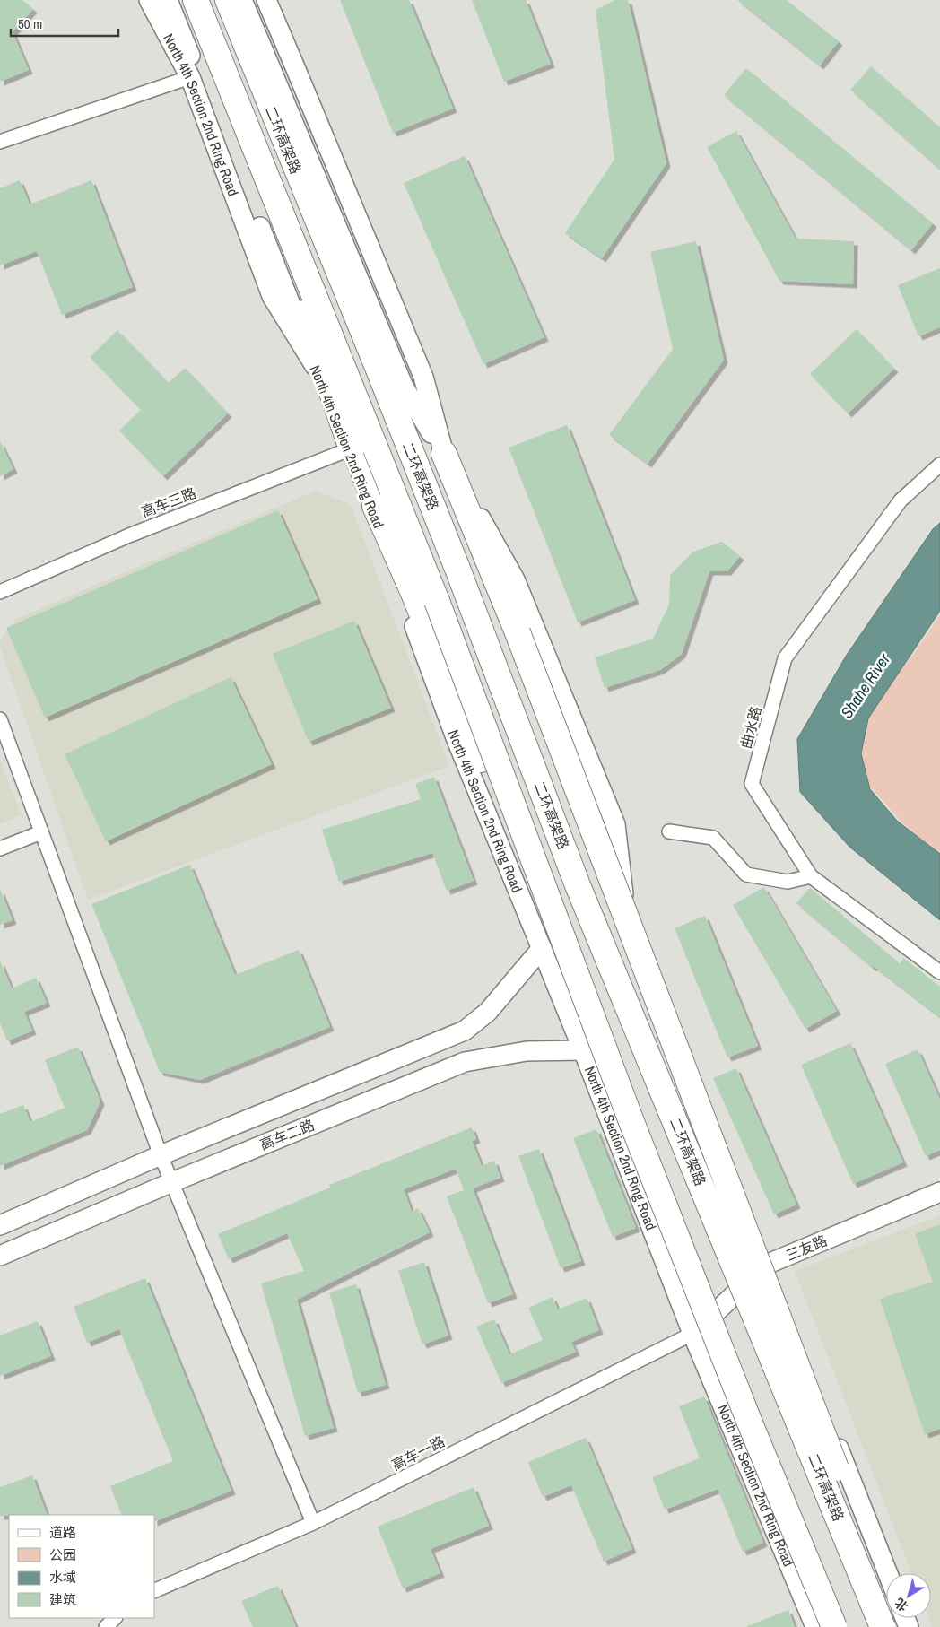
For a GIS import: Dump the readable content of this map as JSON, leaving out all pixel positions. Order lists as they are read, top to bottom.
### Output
{
  "streets": {
    "highway": ["二环高架路"],
    "main road": ["North 4th Section 2nd Ring Road", "高车二路", "三友路"],
    "street": ["高车三路", "曲水路", "高车一路"]
  },
  "crossings": [
    ["North 4th Section 2nd Ring Road", "高车三路"],
    ["North 4th Section 2nd Ring Road", "高车二路"],
    ["North 4th Section 2nd Ring Road", "三友路"],
    ["North 4th Section 2nd Ring Road", "高车一路"],
    ["三友路", "高车一路"]
  ],
  "water": ["Shahe River"],
  "legend": [
    "道路",
    "公园",
    "水域",
    "建筑"
  ],
  "scale_bar": "50 m",
  "north": "bottom left"
}
